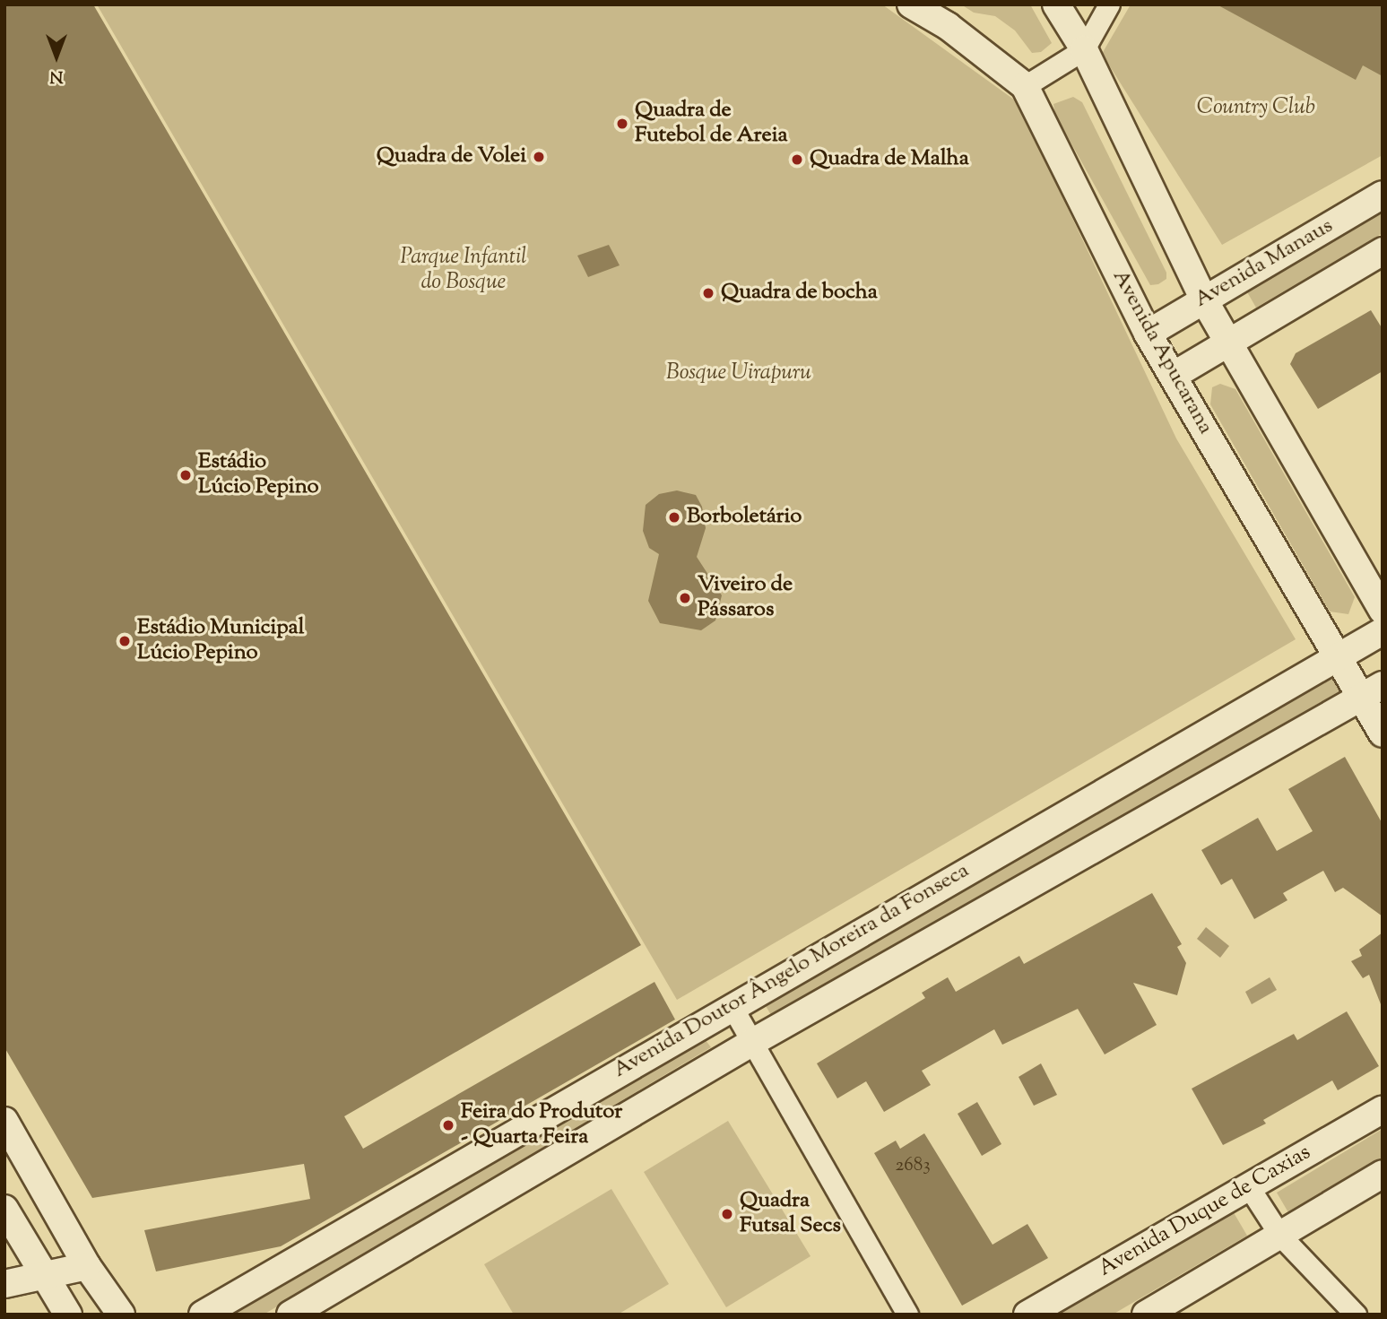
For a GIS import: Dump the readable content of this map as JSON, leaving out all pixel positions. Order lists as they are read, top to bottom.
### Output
{
  "streets": {
    "street": [
      "Avenida Manaus",
      "Avenida Apucarana",
      "Avenida Doutor Ângelo Moreira da Fonseca",
      "Avenida Duque de Caxias"
    ]
  },
  "crossings": [
    ["Avenida Manaus", "Avenida Apucarana"],
    ["Avenida Apucarana", "Avenida Doutor Ângelo Moreira da Fonseca"]
  ],
  "parks": ["Country Club", "Parque Infantil do Bosque", "Bosque Uirapuru"],
  "places": [
    "Quadra de Futebol de Areia",
    "Quadra de Volei",
    "Quadra de Malha",
    "Quadra de bocha",
    "Estádio Lúcio Pepino",
    "Borboletário",
    "Viveiro de Pássaros",
    "Estádio Municipal Lúcio Pepino",
    "Feira do Produtor - Quarta Feira",
    "Quadra Futsal Secs"
  ],
  "house_numbers": ["2683"],
  "north": "bottom"
}
